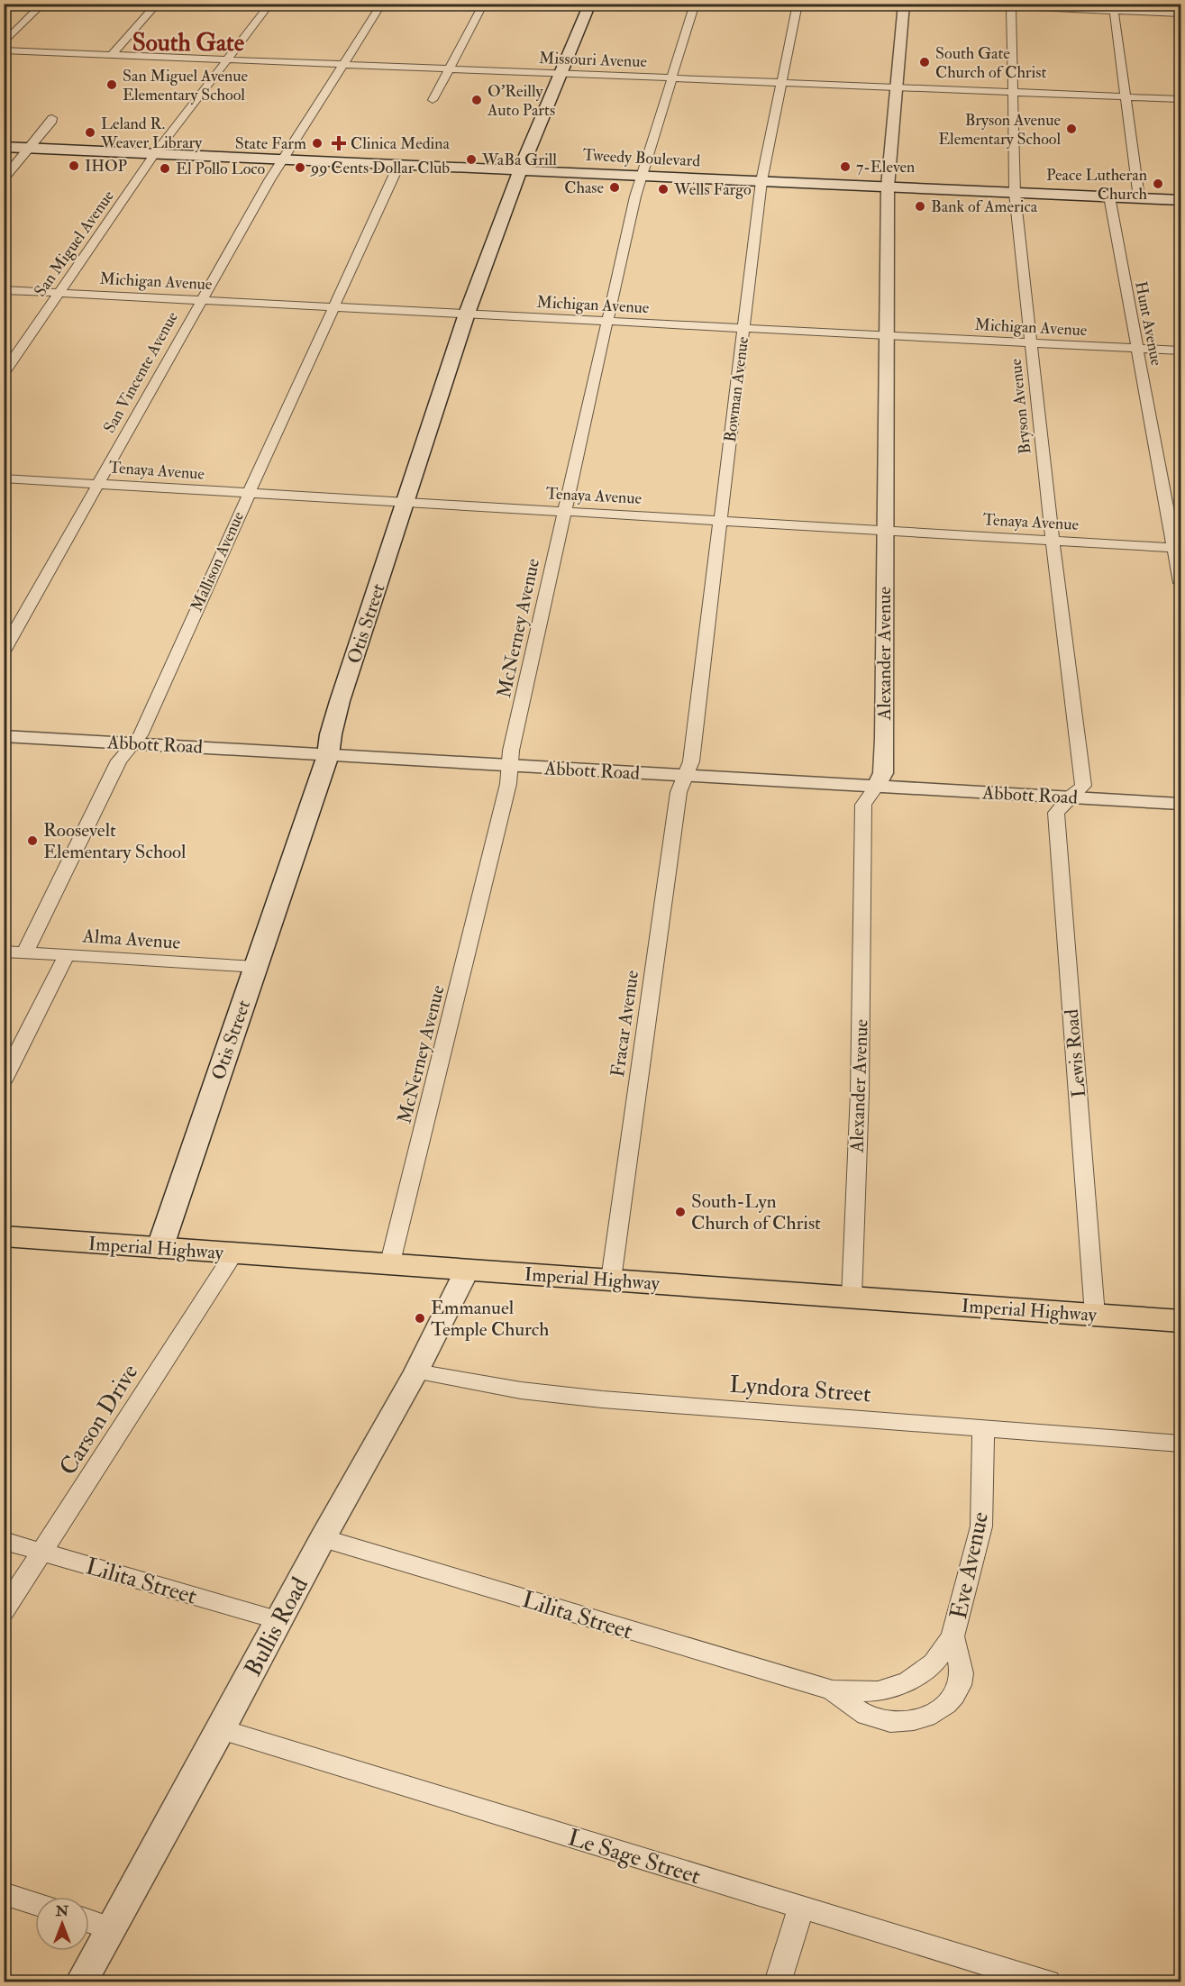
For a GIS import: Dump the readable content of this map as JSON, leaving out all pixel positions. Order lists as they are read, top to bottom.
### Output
{
  "streets": {
    "main road": ["Tweedy Boulevard", "Otis Street", "Imperial Highway"],
    "street": [
      "Missouri Avenue",
      "San Miguel Avenue",
      "Michigan Avenue",
      "Hunt Avenue",
      "San Vincente Avenue",
      "Bowman Avenue",
      "Bryson Avenue",
      "Tenaya Avenue",
      "Mallison Avenue",
      "McNerney Avenue",
      "Alexander Avenue",
      "Abbott Road",
      "Alma Avenue",
      "Fracar Avenue",
      "Lewis Road",
      "Lyndora Street",
      "Carson Drive",
      "Eve Avenue",
      "Lilita Street",
      "Bullis Road",
      "Le Sage Street"
    ]
  },
  "crossings": [
    ["Missouri Avenue", "San Miguel Avenue"],
    ["Missouri Avenue", "San Vincente Avenue"],
    ["Missouri Avenue", "Bowman Avenue"],
    ["Missouri Avenue", "Bryson Avenue"],
    ["Missouri Avenue", "Otis Street"],
    ["Missouri Avenue", "McNerney Avenue"],
    ["Missouri Avenue", "Alexander Avenue"],
    ["Tweedy Boulevard", "San Miguel Avenue"],
    ["Tweedy Boulevard", "Hunt Avenue"],
    ["Tweedy Boulevard", "San Vincente Avenue"],
    ["Tweedy Boulevard", "Bowman Avenue"],
    ["Tweedy Boulevard", "Bryson Avenue"],
    ["Tweedy Boulevard", "Mallison Avenue"],
    ["Tweedy Boulevard", "Otis Street"],
    ["Tweedy Boulevard", "McNerney Avenue"],
    ["Tweedy Boulevard", "Alexander Avenue"],
    ["San Miguel Avenue", "Michigan Avenue"],
    ["Michigan Avenue", "Hunt Avenue"],
    ["Michigan Avenue", "San Vincente Avenue"],
    ["Michigan Avenue", "Bowman Avenue"],
    ["Michigan Avenue", "Bryson Avenue"],
    ["Michigan Avenue", "Mallison Avenue"],
    ["Michigan Avenue", "Otis Street"],
    ["Michigan Avenue", "McNerney Avenue"],
    ["Michigan Avenue", "Alexander Avenue"],
    ["Hunt Avenue", "Tenaya Avenue"],
    ["San Vincente Avenue", "Tenaya Avenue"],
    ["Bowman Avenue", "Tenaya Avenue"],
    ["Bowman Avenue", "Abbott Road"],
    ["Bowman Avenue", "Fracar Avenue"],
    ["Bryson Avenue", "Tenaya Avenue"],
    ["Bryson Avenue", "Abbott Road"],
    ["Bryson Avenue", "Lewis Road"],
    ["Tenaya Avenue", "Mallison Avenue"],
    ["Tenaya Avenue", "Otis Street"],
    ["Tenaya Avenue", "McNerney Avenue"],
    ["Tenaya Avenue", "Alexander Avenue"],
    ["Mallison Avenue", "Abbott Road"],
    ["Mallison Avenue", "Alma Avenue"],
    ["Otis Street", "Abbott Road"],
    ["Otis Street", "Alma Avenue"],
    ["Otis Street", "Imperial Highway"],
    ["McNerney Avenue", "Abbott Road"],
    ["McNerney Avenue", "Imperial Highway"],
    ["Alexander Avenue", "Abbott Road"],
    ["Alexander Avenue", "Imperial Highway"],
    ["Abbott Road", "Fracar Avenue"],
    ["Abbott Road", "Lewis Road"],
    ["Fracar Avenue", "Imperial Highway"],
    ["Lewis Road", "Imperial Highway"],
    ["Imperial Highway", "Carson Drive"],
    ["Imperial Highway", "Bullis Road"],
    ["Lyndora Street", "Eve Avenue"],
    ["Lyndora Street", "Bullis Road"],
    ["Carson Drive", "Lilita Street"],
    ["Eve Avenue", "Lilita Street"],
    ["Lilita Street", "Bullis Road"],
    ["Bullis Road", "Le Sage Street"]
  ],
  "districts": ["South Gate"],
  "places": {
    "other": [
      "South Gate Church of Christ",
      "San Miguel Avenue Elementary School",
      "O'Reilly Auto Parts",
      "Bryson Avenue Elementary School",
      "Leland R. Weaver Library",
      "State Farm",
      "WaBa Grill",
      "IHOP",
      "7-Eleven",
      "99 Cents Dollar Club",
      "El Pollo Loco",
      "Peace Lutheran Church",
      "Chase",
      "Wells Fargo",
      "Bank of America",
      "Roosevelt Elementary School",
      "South-Lyn Church of Christ",
      "Emmanuel Temple Church"
    ],
    "health": ["Clinica Medina"]
  },
  "north": "top"
}
